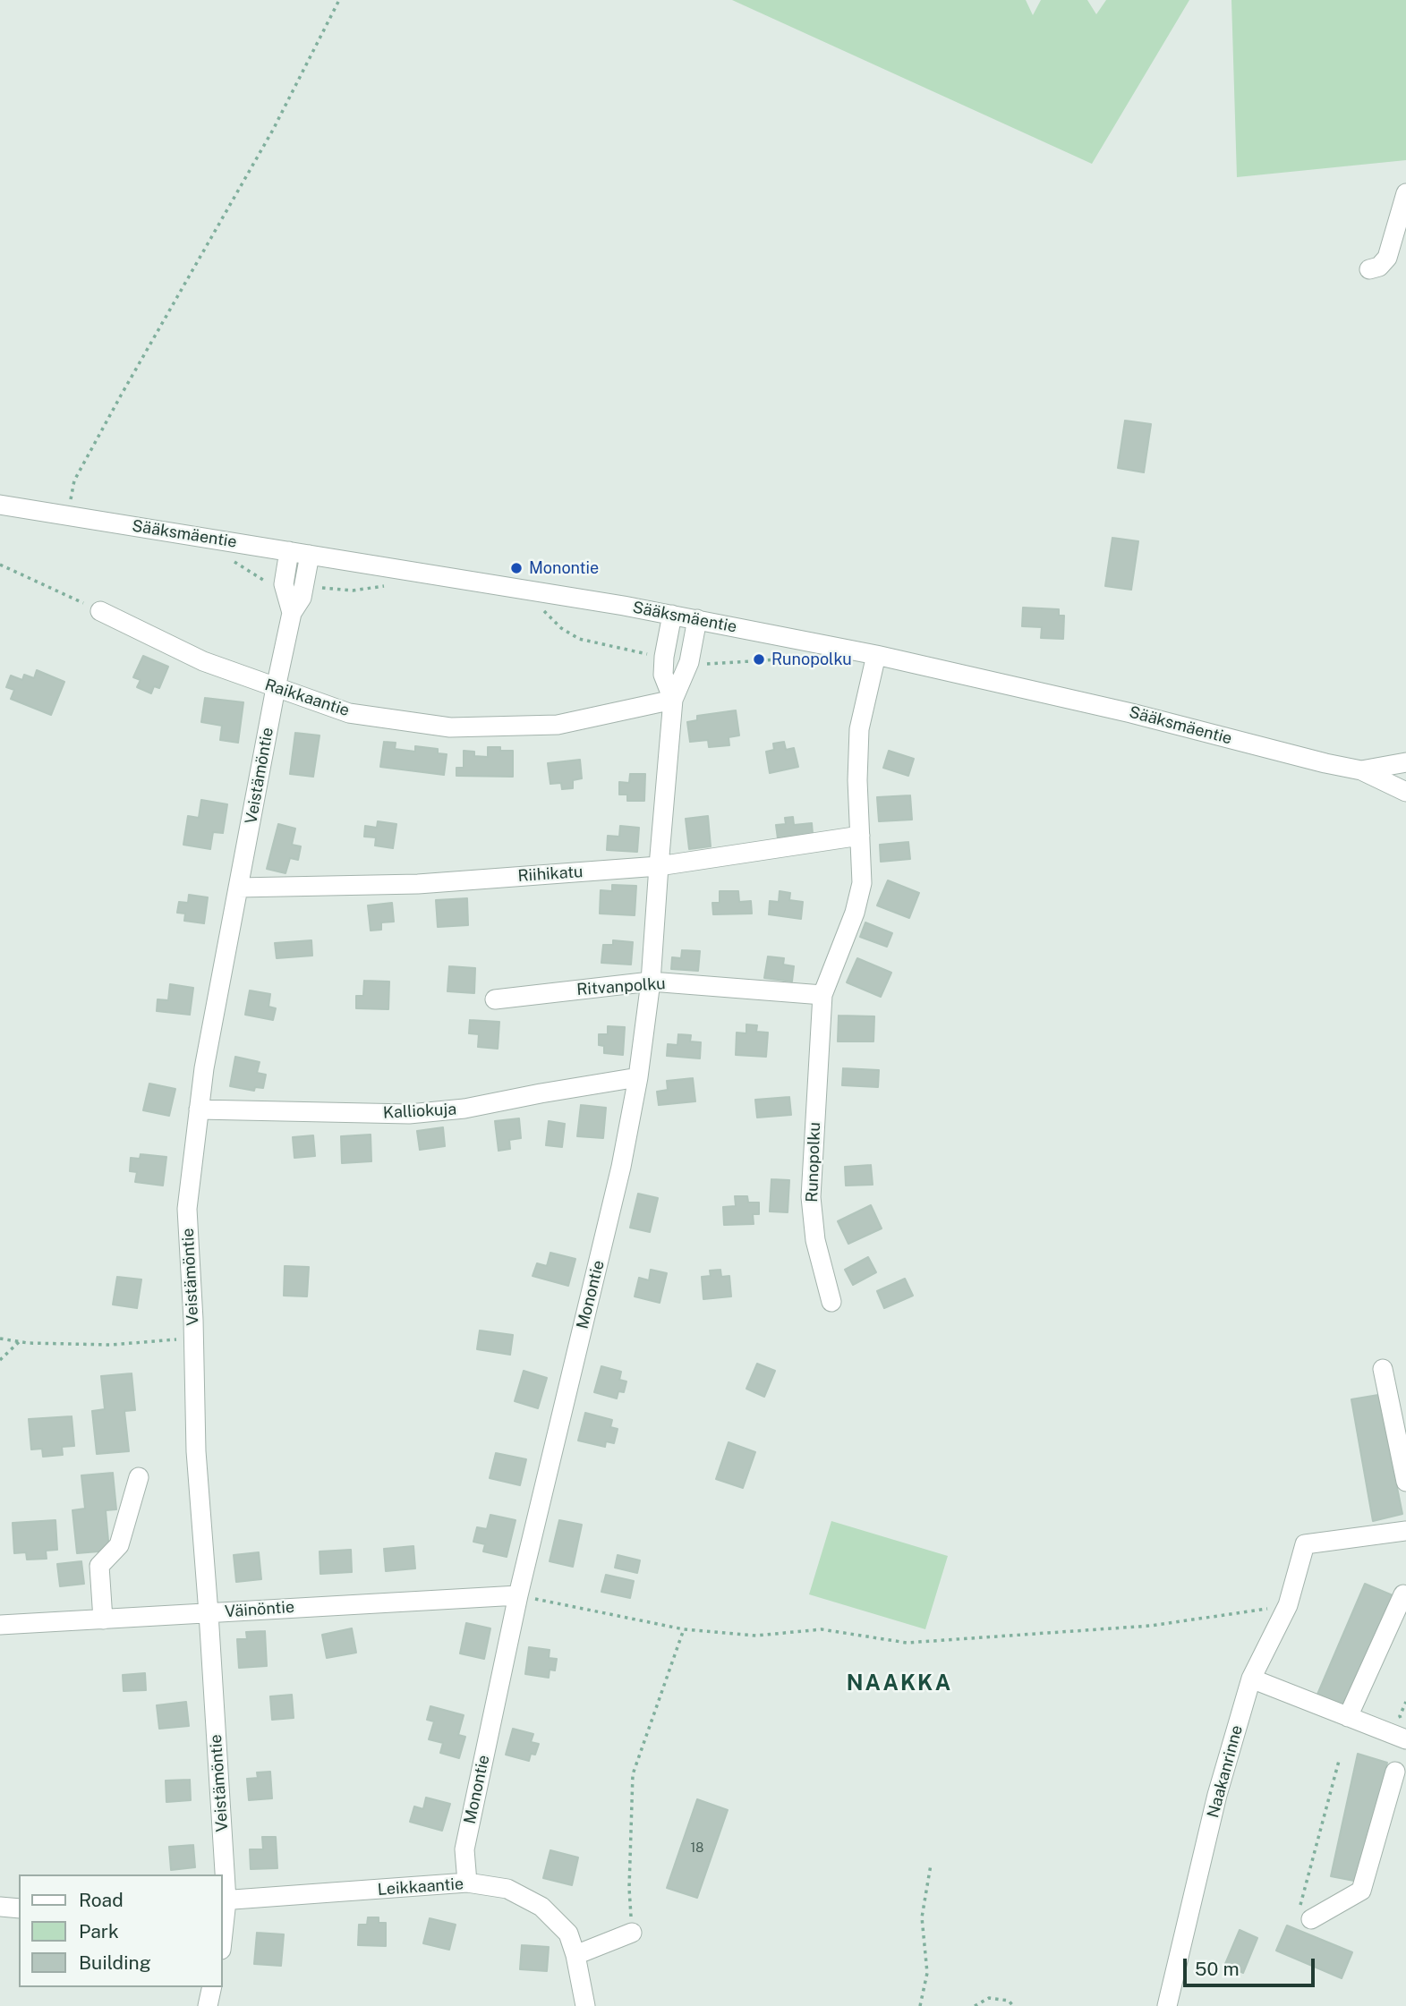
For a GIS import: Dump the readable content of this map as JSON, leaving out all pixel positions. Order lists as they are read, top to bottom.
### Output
{
  "streets": {
    "street": [
      "Sääksmäentie",
      "Raikkaantie",
      "Veistämöntie",
      "Riihikatu",
      "Ritvanpolku",
      "Kalliokuja",
      "Runopolku",
      "Monontie",
      "Väinöntie",
      "Naakanrinne",
      "Leikkaantie"
    ]
  },
  "crossings": [
    ["Sääksmäentie", "Veistämöntie"],
    ["Sääksmäentie", "Runopolku"],
    ["Sääksmäentie", "Monontie"],
    ["Raikkaantie", "Veistämöntie"],
    ["Raikkaantie", "Monontie"],
    ["Veistämöntie", "Riihikatu"],
    ["Veistämöntie", "Kalliokuja"],
    ["Veistämöntie", "Väinöntie"],
    ["Veistämöntie", "Leikkaantie"],
    ["Riihikatu", "Runopolku"],
    ["Riihikatu", "Monontie"],
    ["Ritvanpolku", "Runopolku"],
    ["Ritvanpolku", "Monontie"],
    ["Kalliokuja", "Monontie"],
    ["Monontie", "Väinöntie"],
    ["Monontie", "Leikkaantie"]
  ],
  "districts": ["NAAKKA"],
  "places": ["Monontie", "Runopolku"],
  "house_numbers": ["18"],
  "legend": ["Road", "Park", "Building"],
  "scale_bar": "50 m"
}
